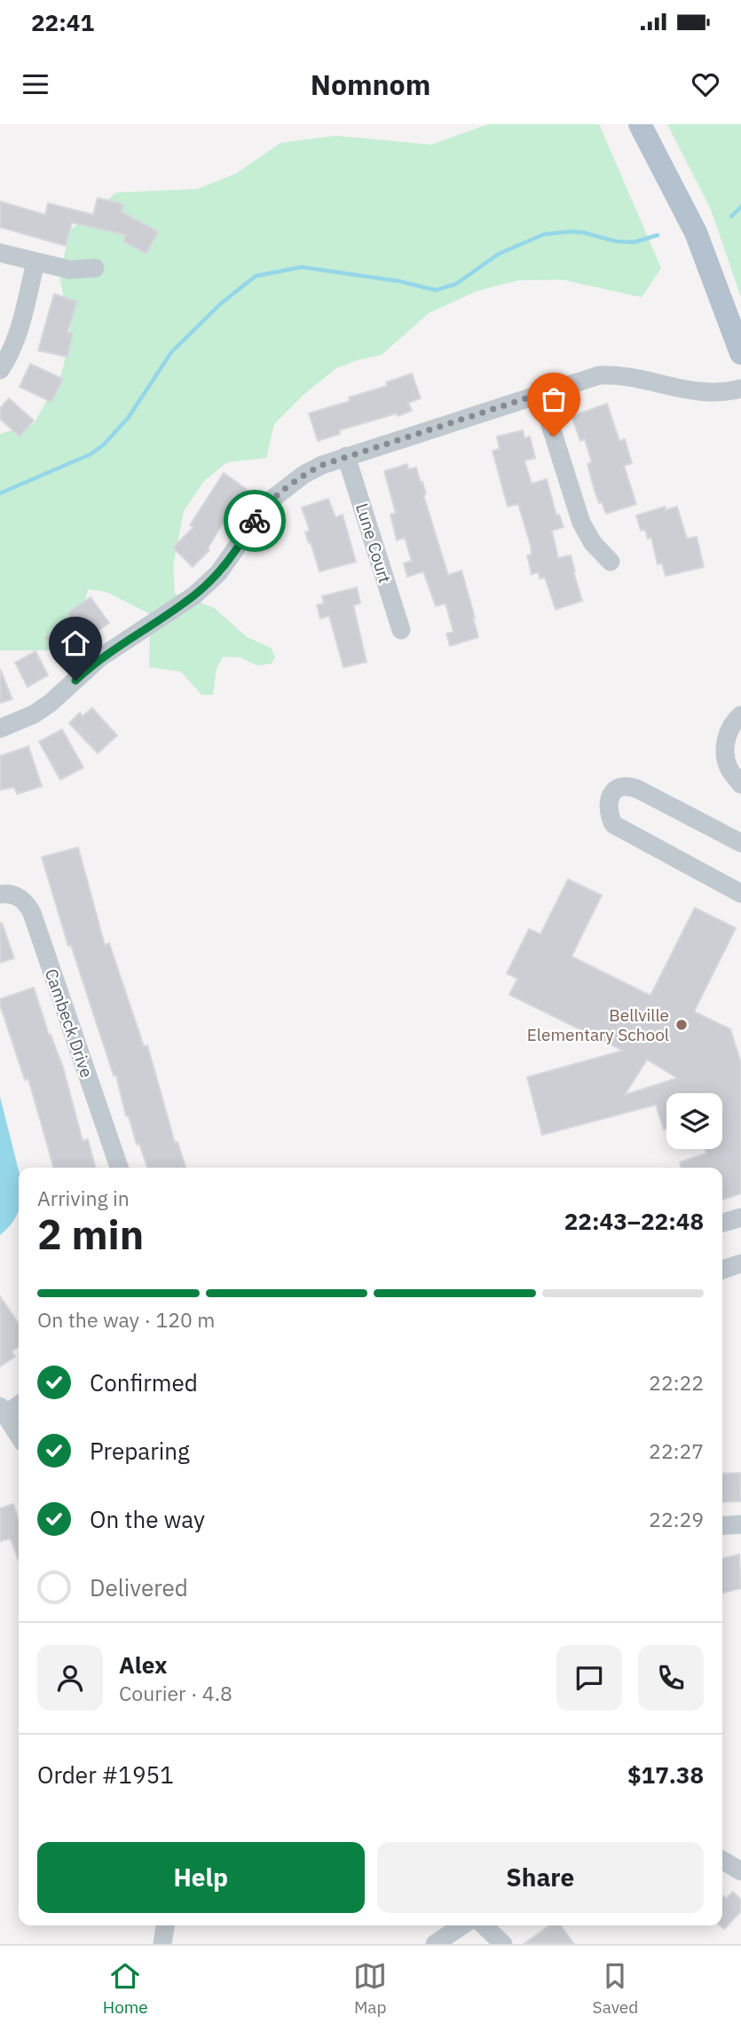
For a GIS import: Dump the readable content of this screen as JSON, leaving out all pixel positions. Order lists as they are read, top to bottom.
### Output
{
  "streets": {
    "street": ["Lune Court", "Cambeck Drive"]
  },
  "places": ["Bellville Elementary School"],
  "page": {
    "status": "22:41",
    "header": "Nomnom",
    "heading": ["2 min", "Arriving in", "22:43–22:48"],
    "panel": [
      "Alex",
      "Courier · 4.8",
      "Order #1951",
      "$17.38"
    ],
    "bar": "On the way · 120 m",
    "list": [
      ["Confirmed", "22:22"],
      ["Preparing", "22:27"],
      ["On the way", "22:29"],
      "Delivered"
    ],
    "buttons": ["Help", "Share"],
    "tabs": ["Home", "Map", "Saved"]
  }
}
